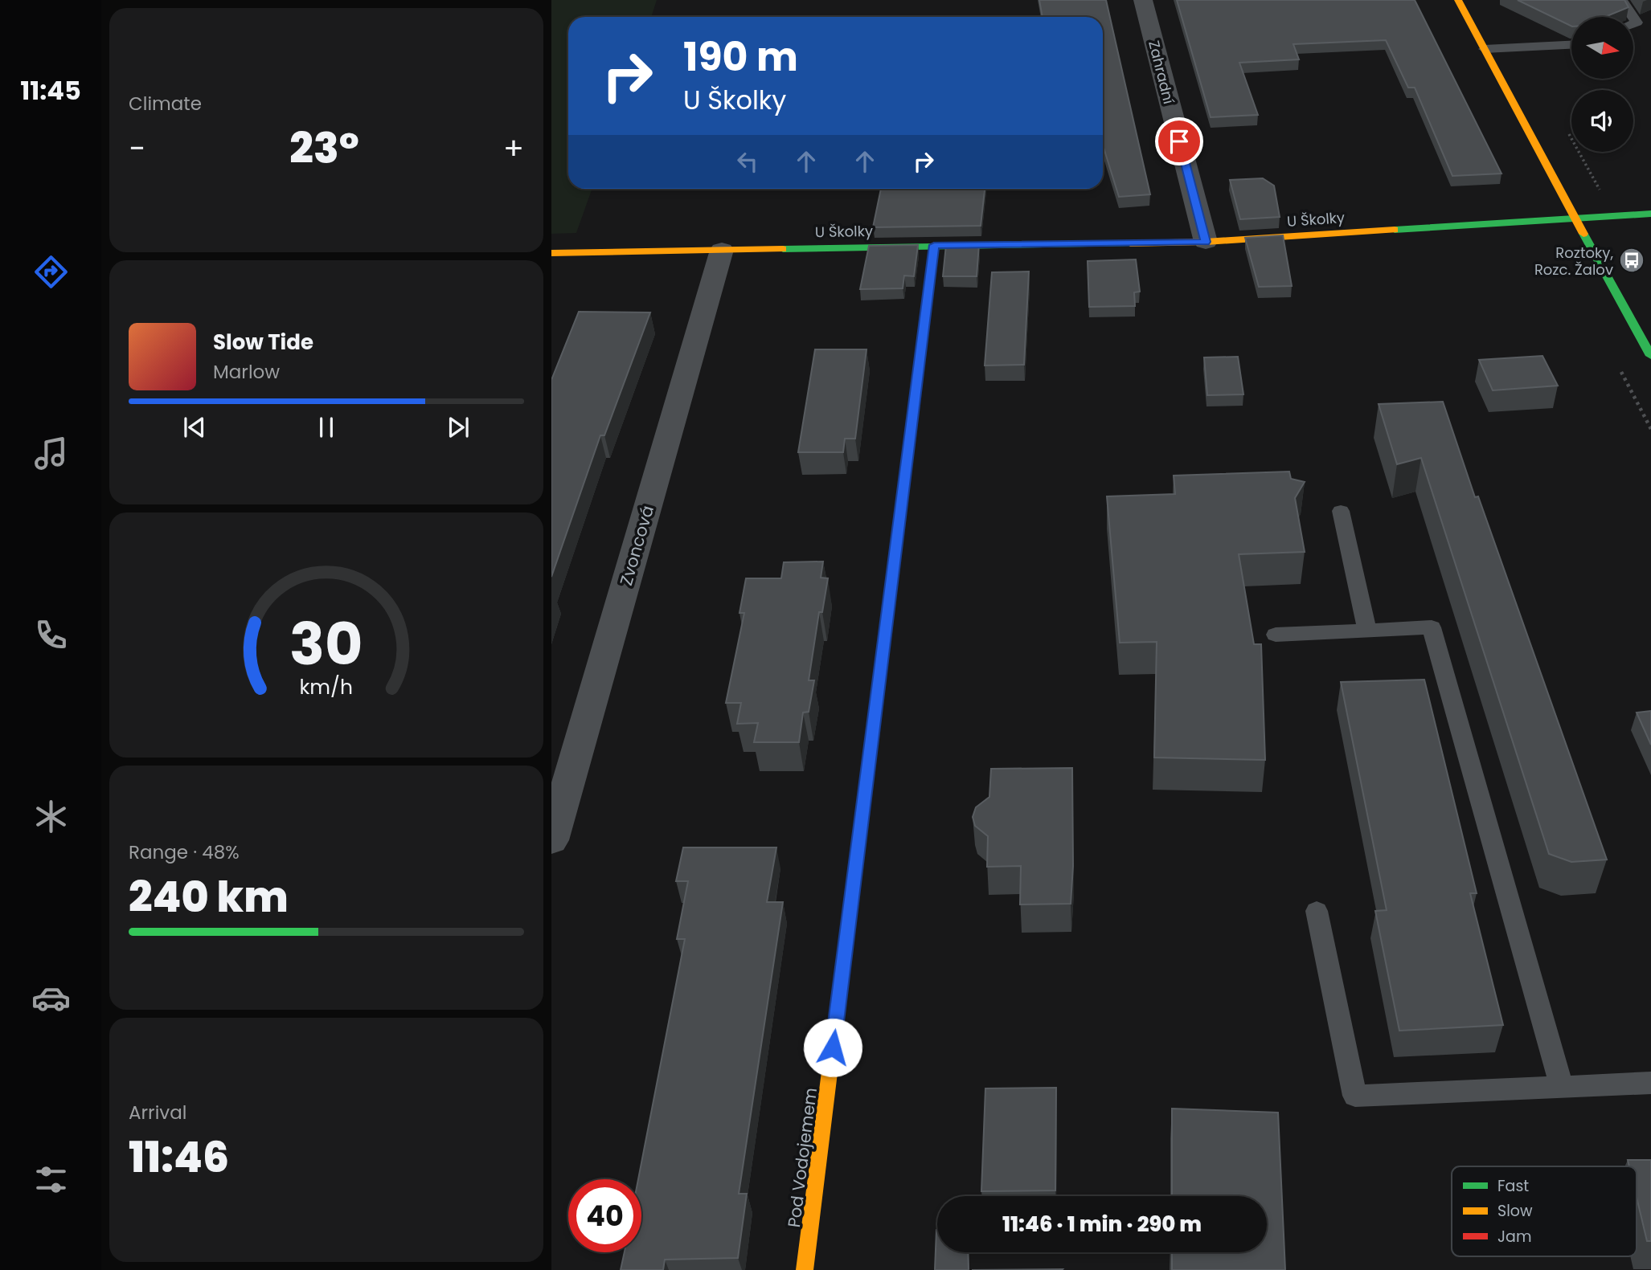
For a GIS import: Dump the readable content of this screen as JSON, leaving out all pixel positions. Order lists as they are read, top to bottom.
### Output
{
  "streets": {
    "street": [
      "Zahradní",
      "U Školky",
      "Zvoncová",
      "Pod Vodojemem"
    ]
  },
  "crossings": [
    ["Zahradní", "U Školky"],
    ["U Školky", "Zvoncová"],
    ["U Školky", "Pod Vodojemem"]
  ],
  "places": {
    "bus stop": ["Roztoky, Rozc. Žalov"]
  },
  "legend": ["Fast", "Slow", "Jam"],
  "north": "right",
  "page": {
    "tabs": "11:45",
    "tile": [
      "Climate",
      ["Range · 48%", "240 km"],
      ["Arrival", "11:46"]
    ],
    "turn": ["190 m", "U Školky"],
    "heat": ["−", "23°", "+"],
    "song": ["Slow Tide", "Marlow"],
    "limit": "40",
    "trip": "11:46 · 1 min · 290 m",
    "gauge": ["30", "km/h"]
  }
}
